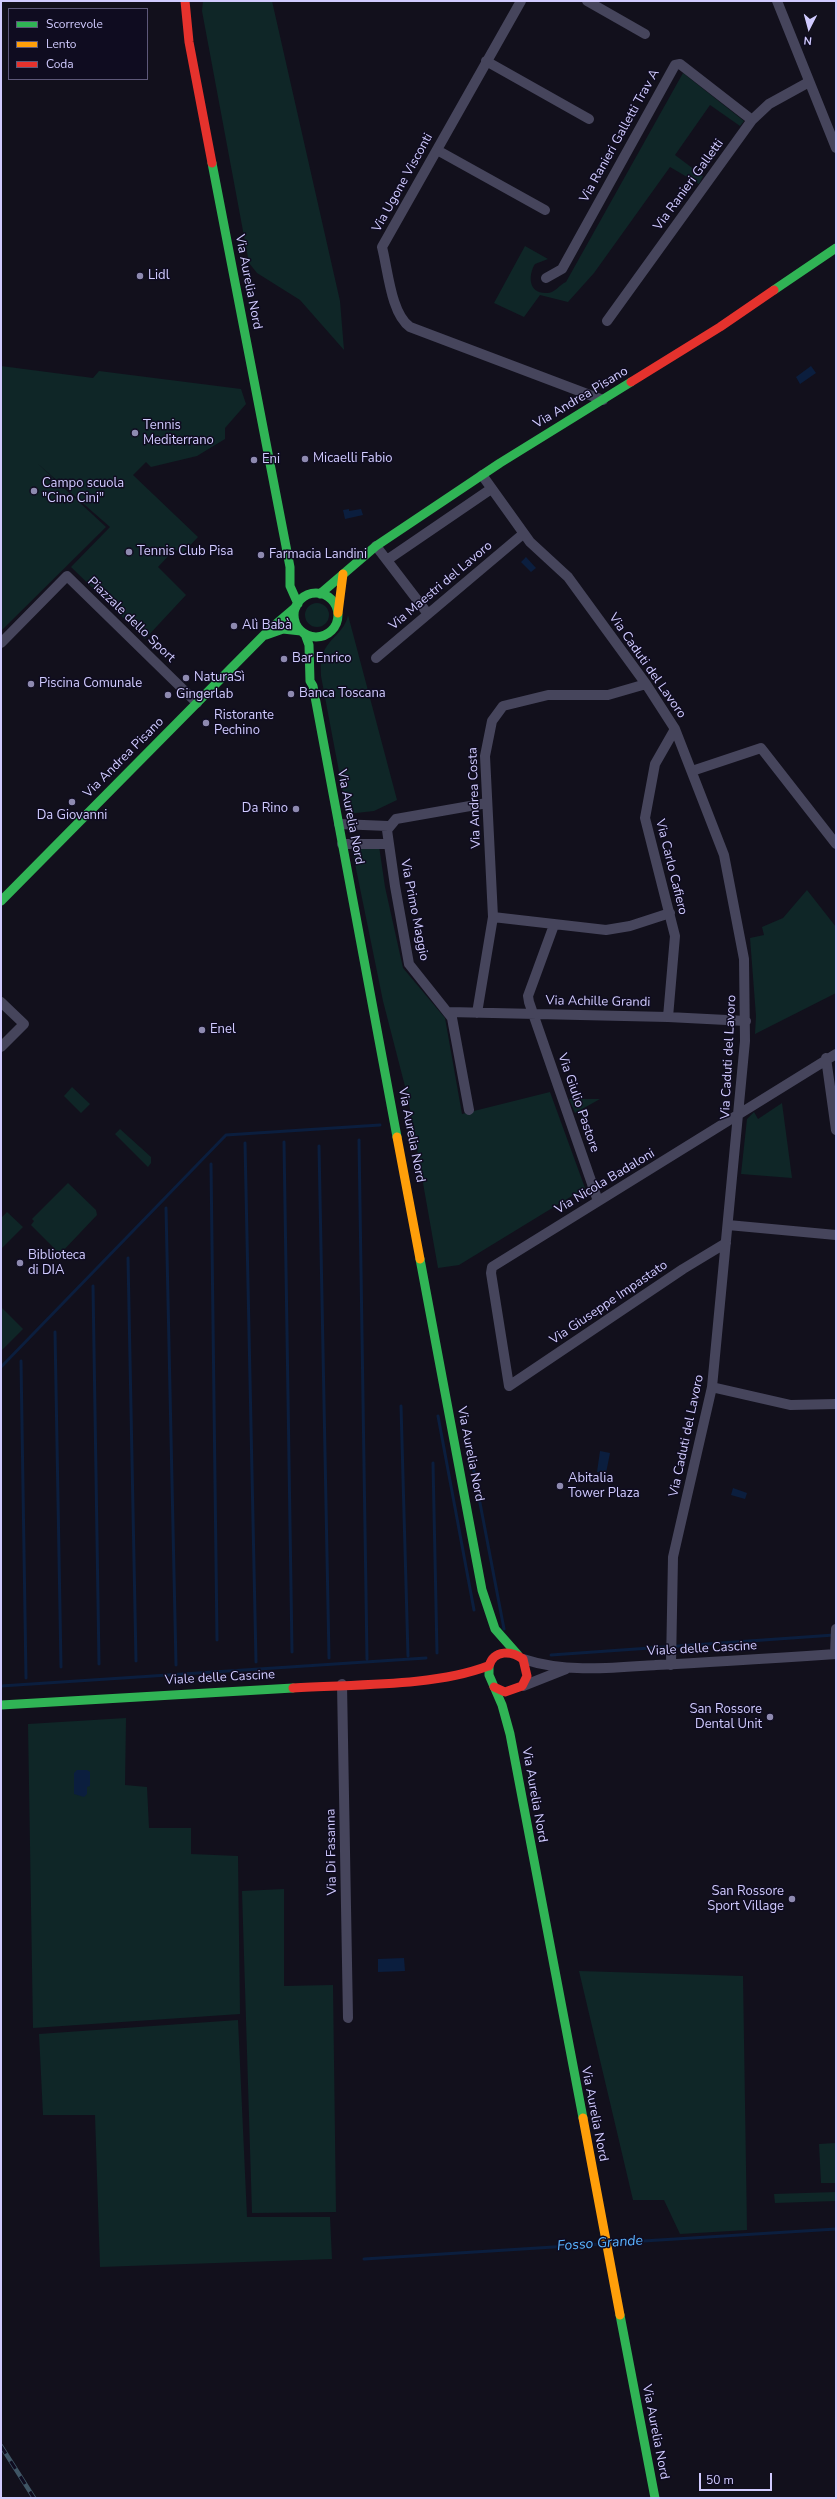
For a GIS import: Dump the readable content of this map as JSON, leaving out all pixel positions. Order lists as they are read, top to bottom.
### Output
{
  "streets": {
    "main road": ["Via Aurelia Nord", "Via Andrea Pisano", "Viale delle Cascine"],
    "street": [
      "Via Ranieri Galletti Trav A",
      "Via Ugone Visconti",
      "Via Ranieri Galletti",
      "Via Maestri del Lavoro",
      "Piazzale dello Sport",
      "Via Caduti del Lavoro",
      "Via Andrea Costa",
      "Via Carlo Cafiero",
      "Via Primo Maggio",
      "Via Achille Grandi",
      "Via Giulio Pastore",
      "Via Nicola Badaloni",
      "Via Giuseppe Impastato",
      "Via Di Fasanna"
    ]
  },
  "crossings": [
    ["Via Ranieri Galletti Trav A", "Via Ranieri Galletti"],
    ["Via Ugone Visconti", "Via Andrea Pisano"],
    ["Via Aurelia Nord", "Via Andrea Pisano"],
    ["Via Aurelia Nord", "Viale delle Cascine"],
    ["Via Andrea Pisano", "Piazzale dello Sport"],
    ["Via Andrea Pisano", "Via Caduti del Lavoro"],
    ["Via Maestri del Lavoro", "Via Caduti del Lavoro"],
    ["Via Caduti del Lavoro", "Via Andrea Costa"],
    ["Via Caduti del Lavoro", "Via Carlo Cafiero"],
    ["Via Caduti del Lavoro", "Via Achille Grandi"],
    ["Via Caduti del Lavoro", "Via Nicola Badaloni"],
    ["Via Caduti del Lavoro", "Via Giuseppe Impastato"],
    ["Via Caduti del Lavoro", "Viale delle Cascine"],
    ["Via Andrea Costa", "Via Achille Grandi"],
    ["Via Carlo Cafiero", "Via Achille Grandi"],
    ["Via Primo Maggio", "Via Achille Grandi"],
    ["Via Achille Grandi", "Via Giulio Pastore"],
    ["Via Giulio Pastore", "Via Nicola Badaloni"],
    ["Via Nicola Badaloni", "Via Giuseppe Impastato"],
    ["Viale delle Cascine", "Via Di Fasanna"]
  ],
  "water": ["Fosso Grande"],
  "places": [
    "Lidl",
    "Tennis Mediterrano",
    "Micaelli Fabio",
    "Eni",
    "Campo scuola \"Cino Cini\"",
    "Tennis Club Pisa",
    "Farmacia Landini",
    "Alì Babà",
    "Bar Enrico",
    "NaturaSì",
    "Piscina Comunale",
    "Banca Toscana",
    "Gingerlab",
    "Ristorante Pechino",
    "Da Giovanni",
    "Da Rino",
    "Enel",
    "Biblioteca di DIA",
    "Abitalia Tower Plaza",
    "San Rossore Dental Unit",
    "San Rossore Sport Village"
  ],
  "legend": ["Scorrevole", "Lento", "Coda"],
  "scale_bar": "50 m",
  "north": "bottom"
}
